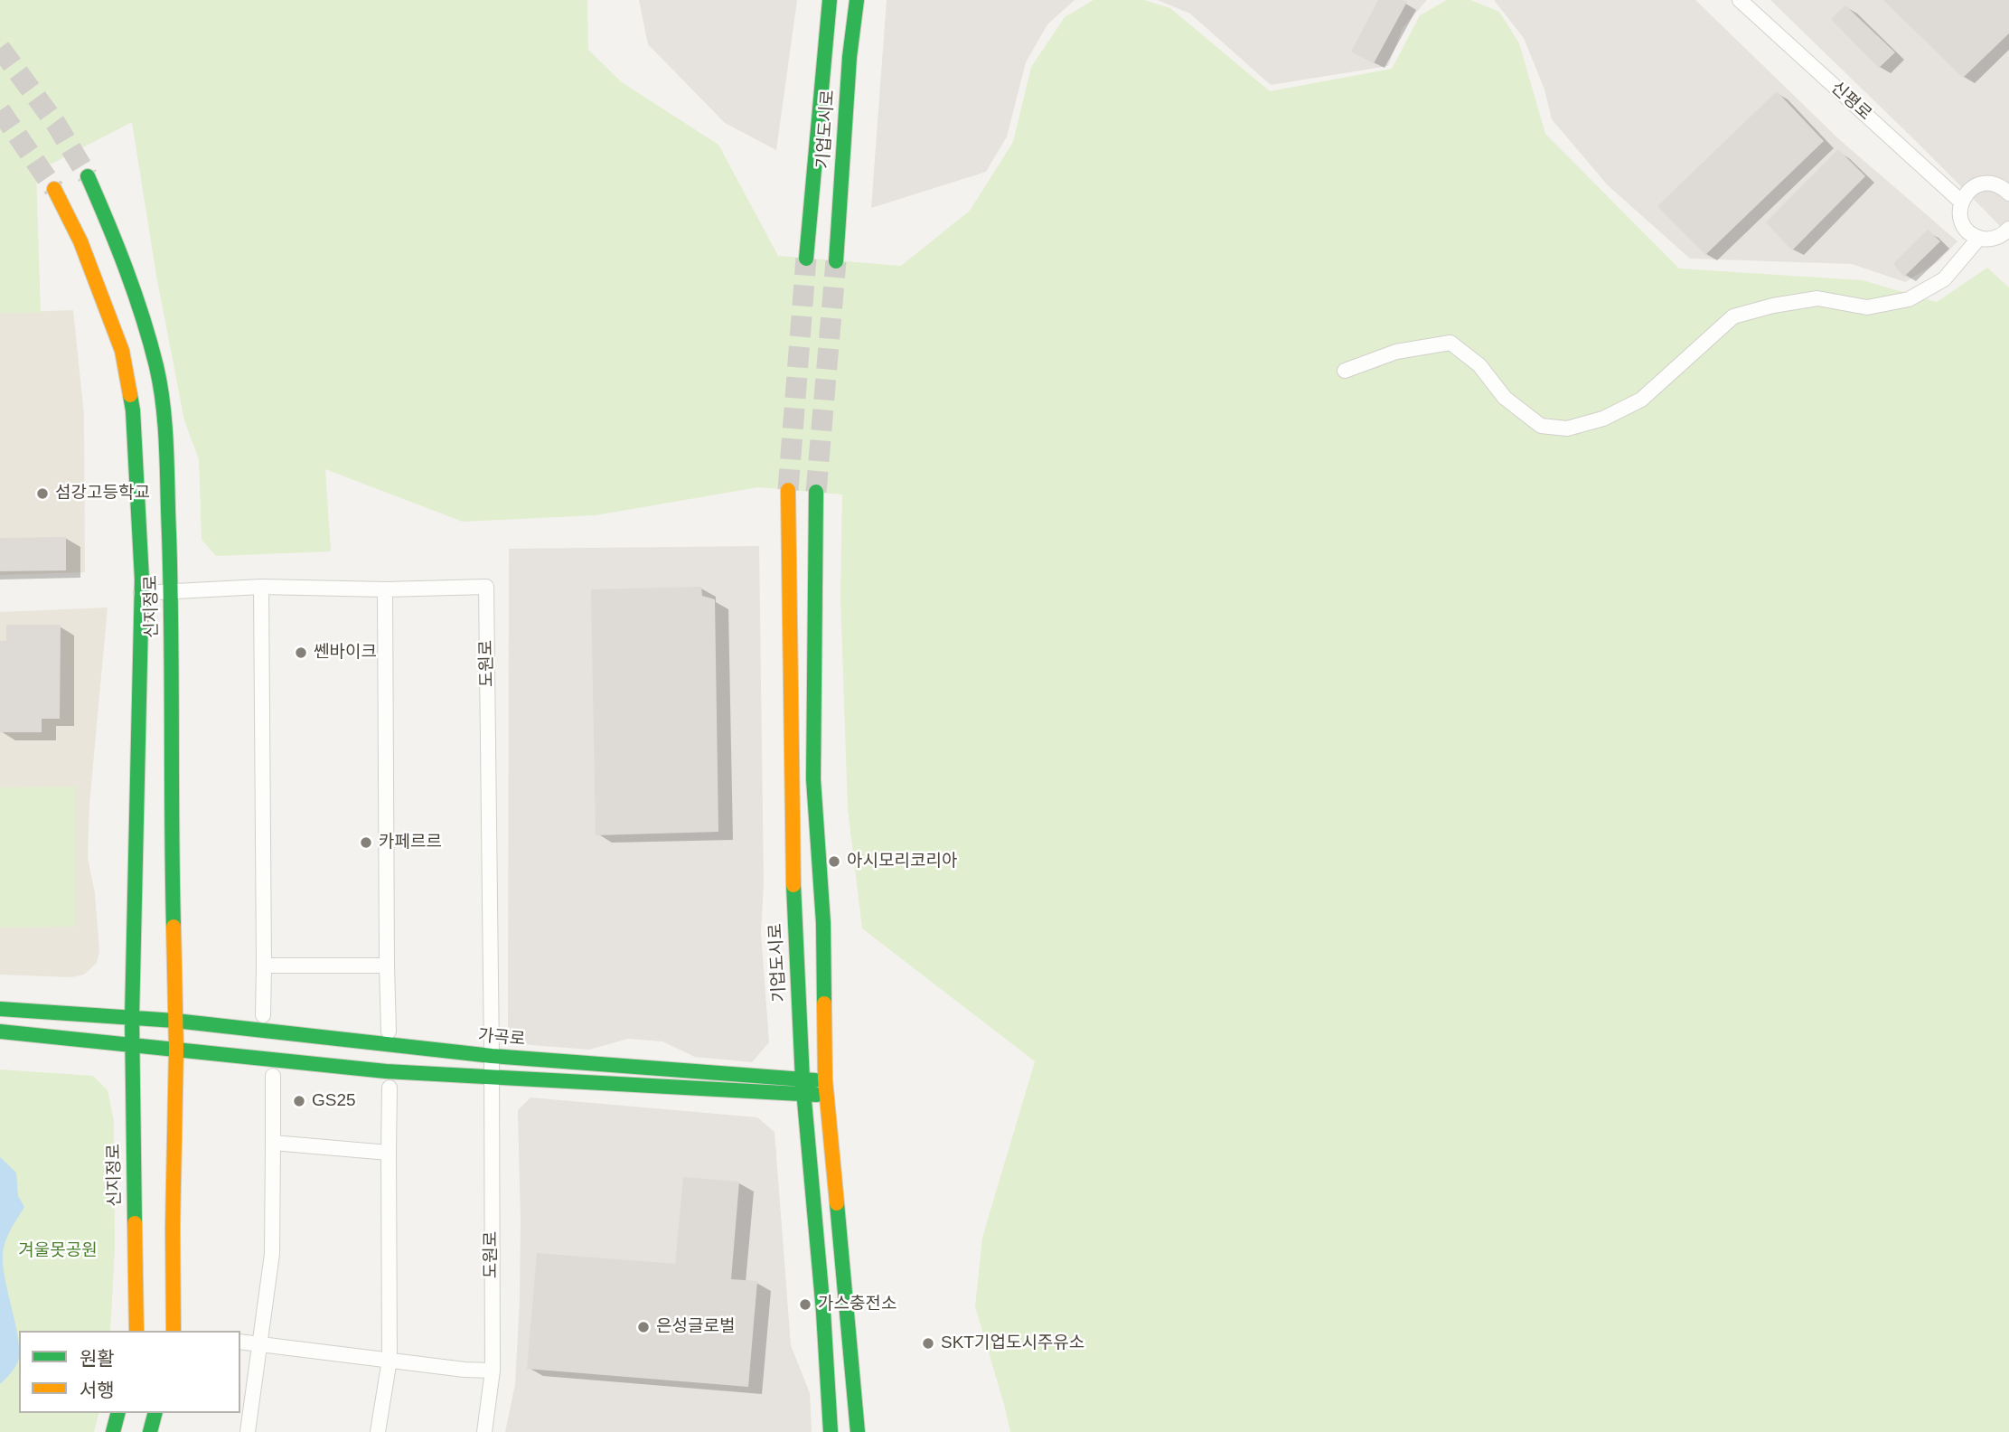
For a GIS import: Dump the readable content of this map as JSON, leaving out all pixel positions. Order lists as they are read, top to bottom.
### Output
{
  "streets": {
    "street": [
      "신평로",
      "기업도시로",
      "신지정로",
      "도원로",
      "가곡로"
    ]
  },
  "crossings": [
    ["기업도시로", "가곡로"],
    ["신지정로", "도원로"],
    ["신지정로", "가곡로"],
    ["도원로", "가곡로"]
  ],
  "parks": ["겨울못공원"],
  "places": [
    "섬강고등학교",
    "쎈바이크",
    "카페르르",
    "아시모리코리아",
    "GS25",
    "가스충전소",
    "은성글로벌",
    "SKT기업도시주유소"
  ],
  "legend": ["원활", "서행"]
}
